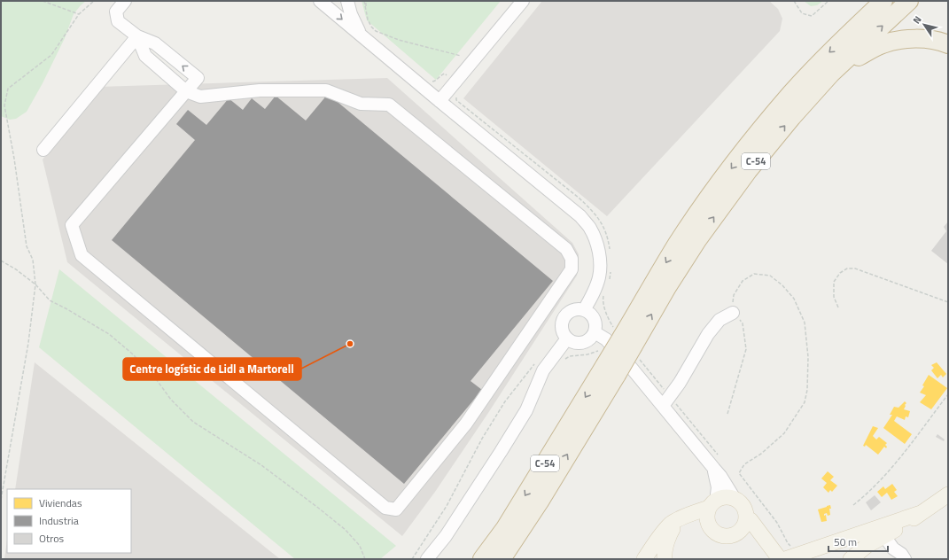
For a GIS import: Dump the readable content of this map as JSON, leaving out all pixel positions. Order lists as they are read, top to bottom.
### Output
{
  "streets": {
    "highway": ["C-54"]
  },
  "places": ["Centre logístic de Lidl a Martorell"],
  "legend": ["Viviendas", "Industria", "Otros"],
  "scale_bar": "50 m",
  "north": "top left"
}
